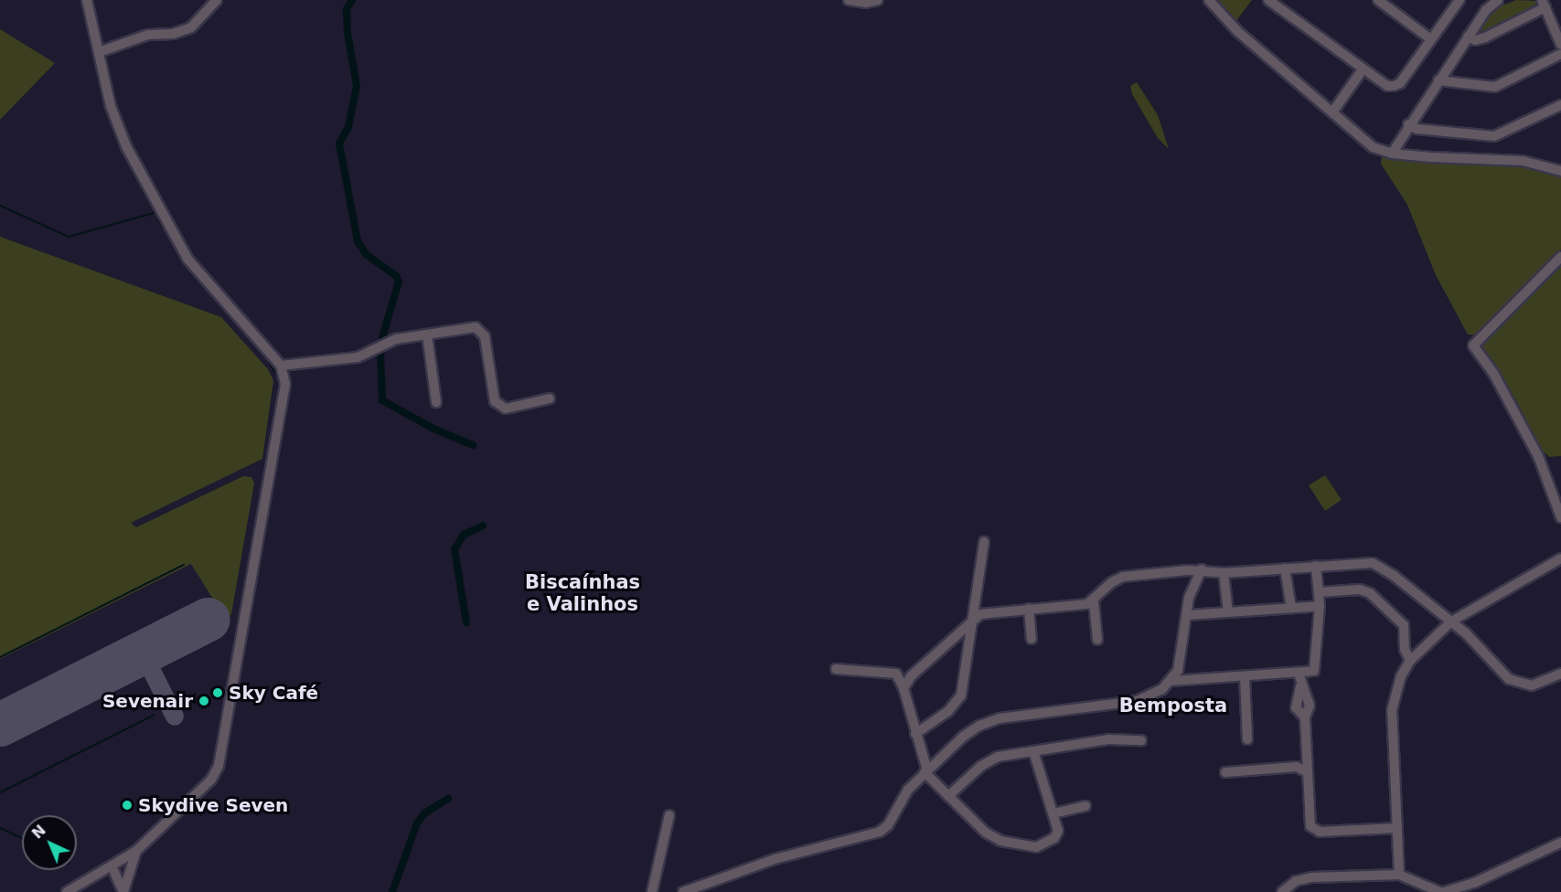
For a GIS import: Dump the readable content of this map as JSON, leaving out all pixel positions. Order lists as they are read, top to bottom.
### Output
{
  "districts": ["Biscaínhas e Valinhos", "Bemposta"],
  "places": ["Sky Café", "Sevenair", "Skydive Seven"],
  "north": "top left"
}
